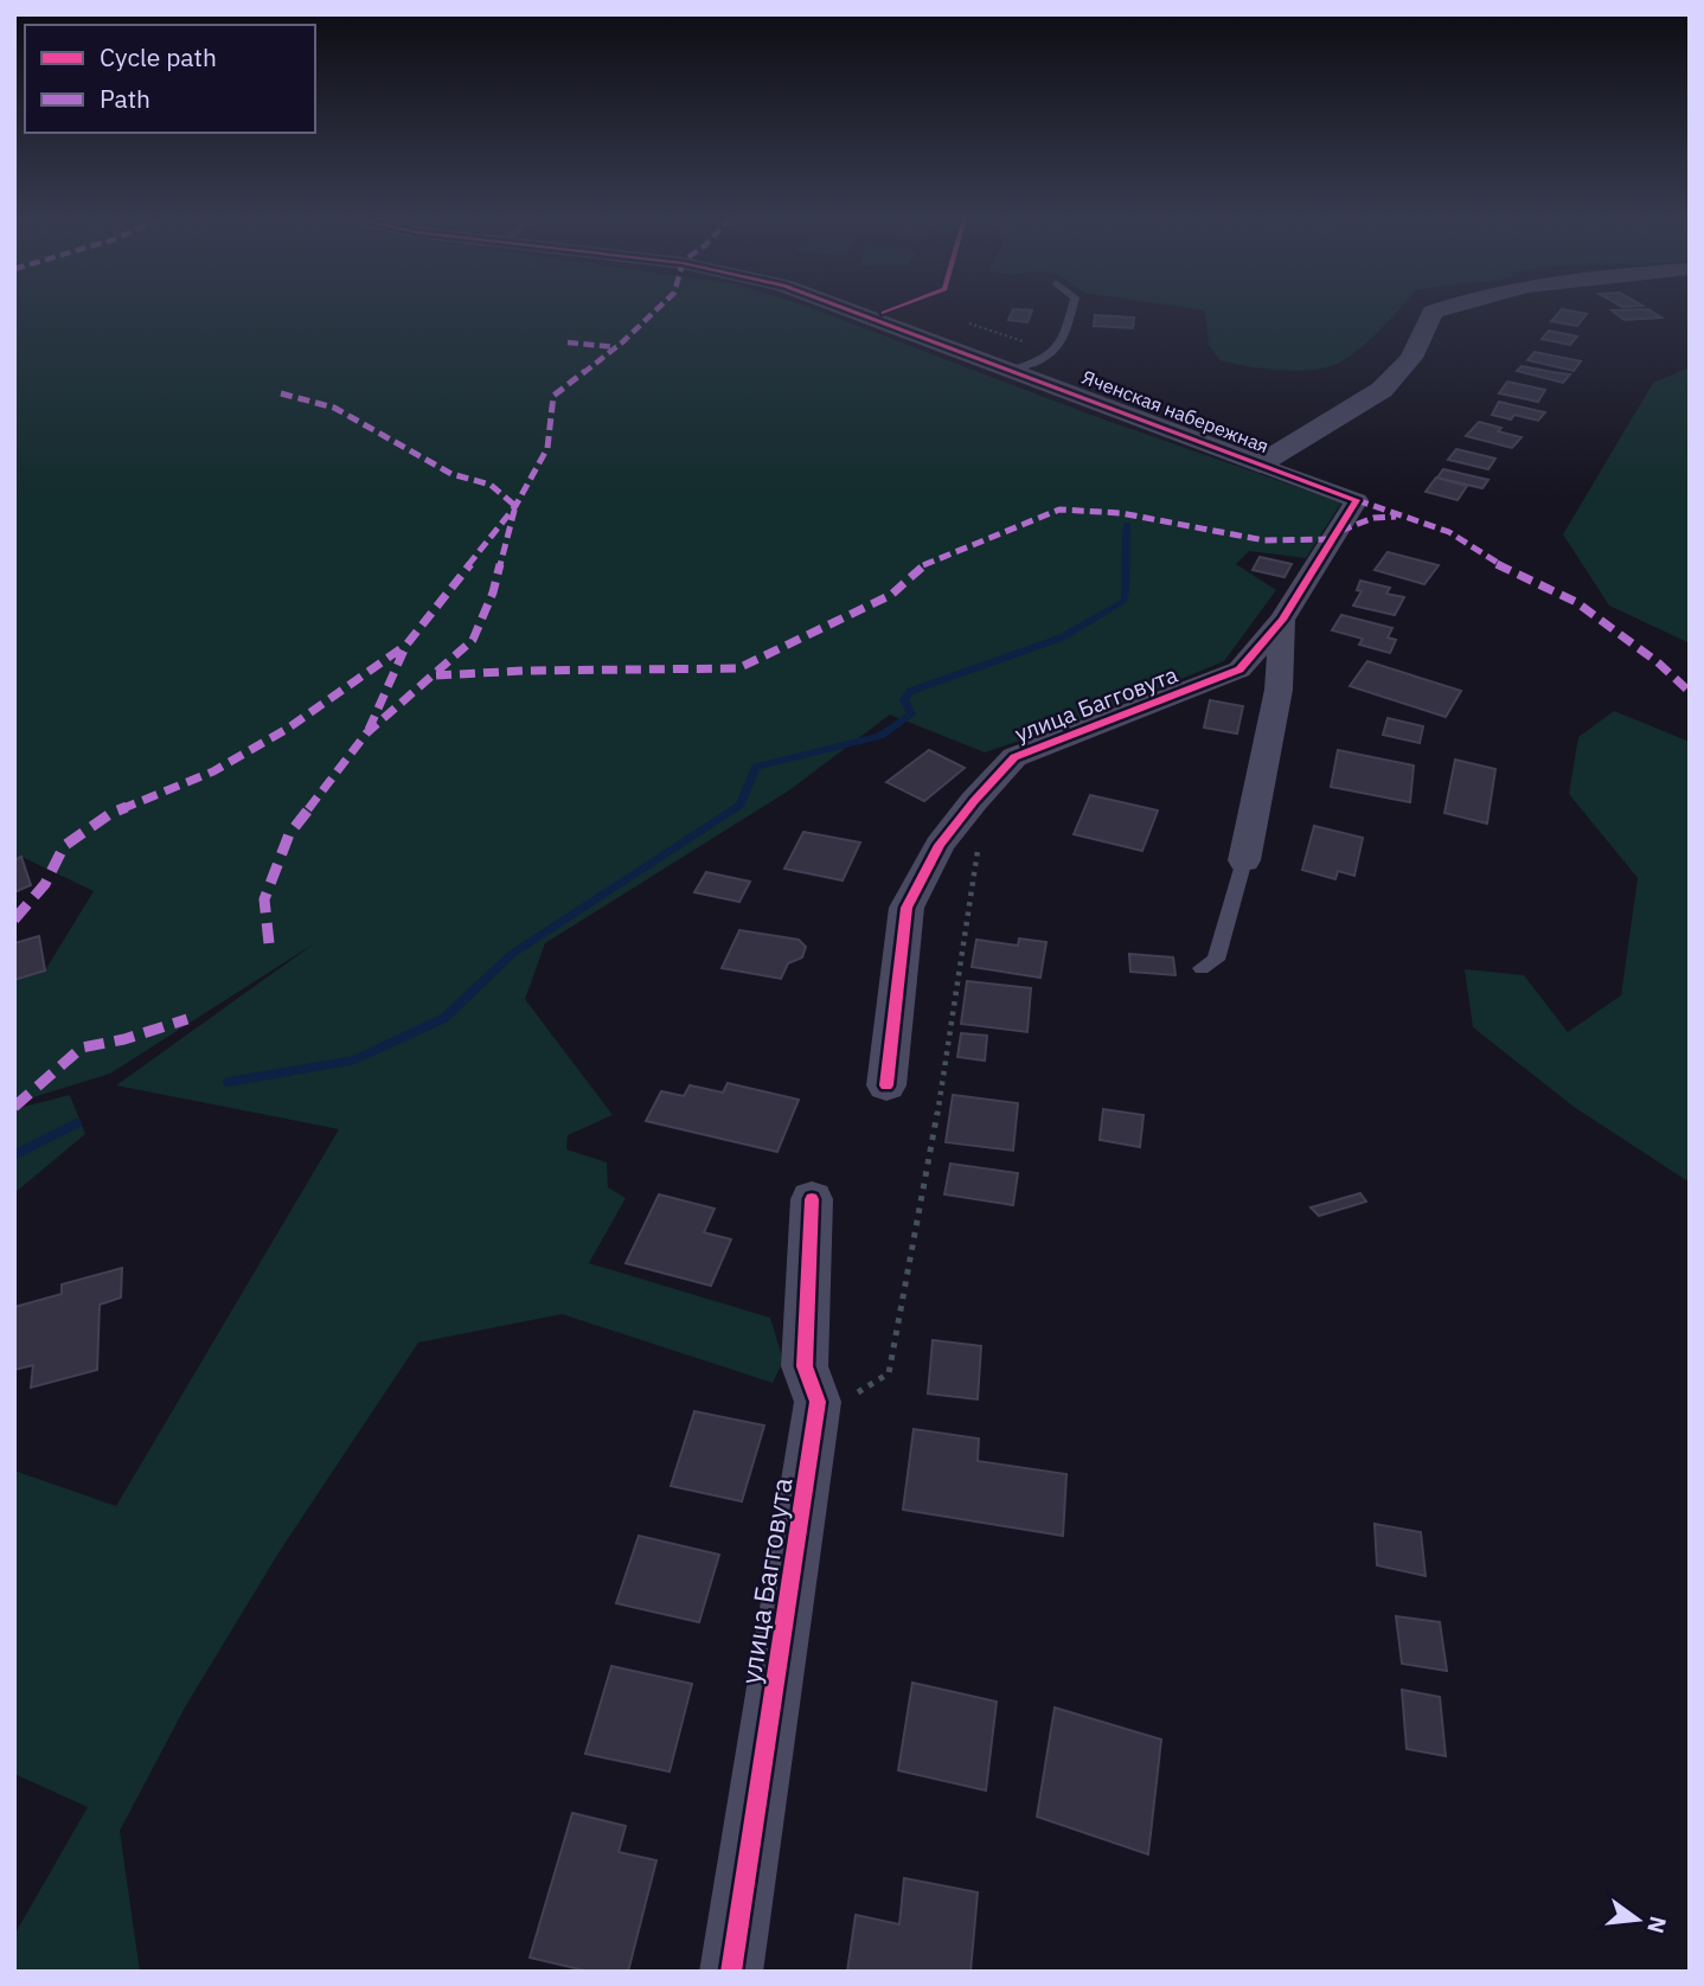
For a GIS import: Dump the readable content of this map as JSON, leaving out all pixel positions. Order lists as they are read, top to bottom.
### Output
{
  "streets": {
    "street": ["Яченская набережная", "улица Багговута"]
  },
  "crossings": [
    ["Яченская набережная", "улица Багговута"]
  ],
  "legend": ["Cycle path", "Path"],
  "north": "right"
}
